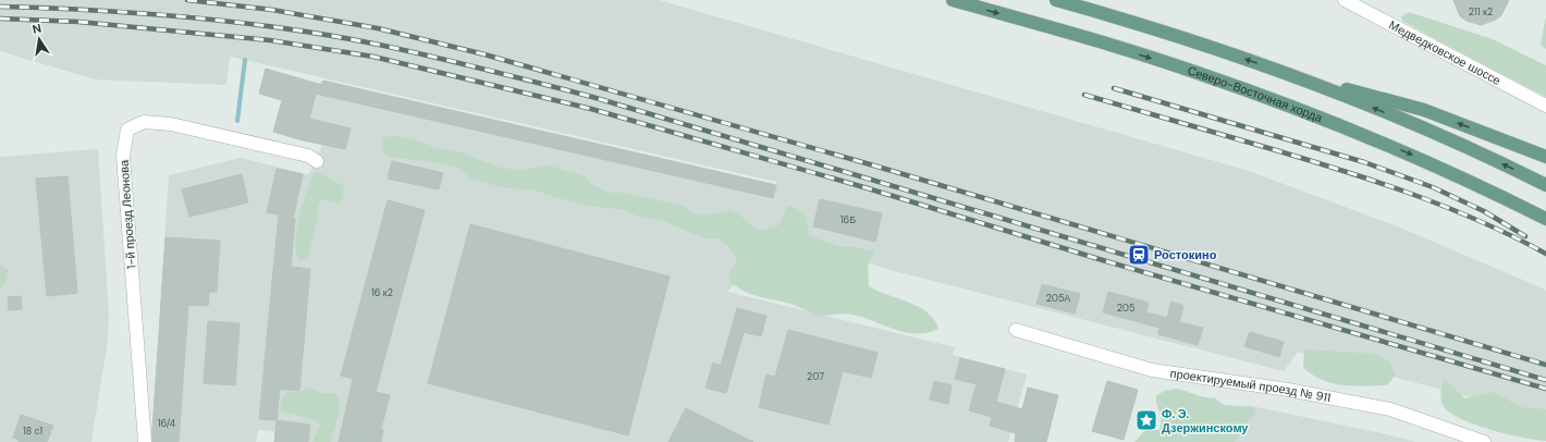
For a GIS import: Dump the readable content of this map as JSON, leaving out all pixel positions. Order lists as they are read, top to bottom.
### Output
{
  "streets": {
    "main road": ["Северо-Восточная хорда"],
    "street": ["Медведковское шоссе", "1-й проезд Леонова", "проектируемый проезд № 911"]
  },
  "places": {
    "station": ["Ростокино"],
    "place": ["Ф. Э. Дзержинскому"]
  },
  "house_numbers": [
    "211 к2",
    "16Б",
    "16 к2",
    "205А",
    "205",
    "207",
    "16/4",
    "18 с1"
  ],
  "north": "top"
}
